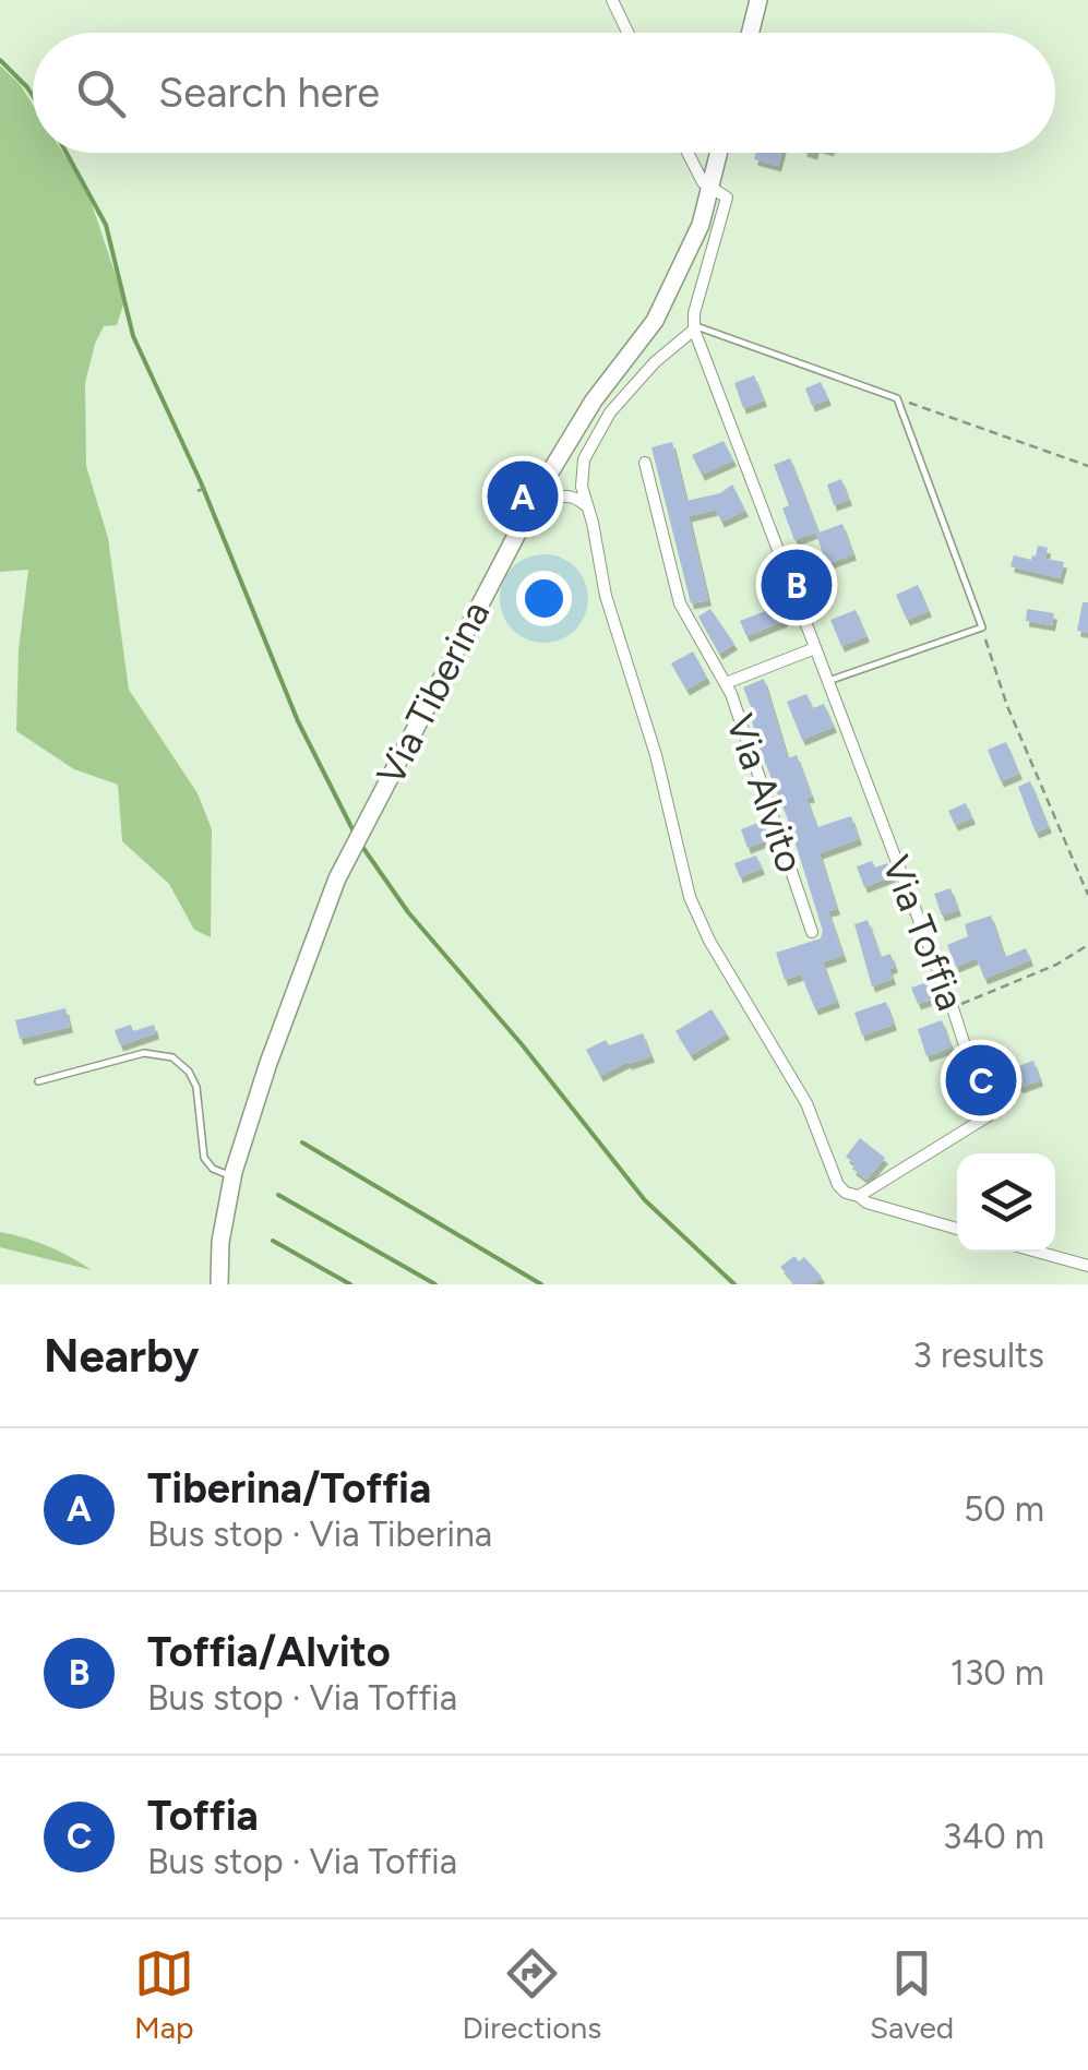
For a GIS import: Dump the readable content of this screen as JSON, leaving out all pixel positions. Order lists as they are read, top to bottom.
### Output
{
  "streets": {
    "main road": ["Via Tiberina"],
    "street": ["Via Alvito", "Via Toffia"]
  },
  "crossings": [
    ["Via Alvito", "Via Toffia"]
  ],
  "page": {
    "search": "Search here",
    "pins": ["A", "B", "C"],
    "heading": ["Nearby", "3 results"],
    "list": [
      {
        "mark": "A",
        "name": "Tiberina/Toffia",
        "note": "Bus stop · Via Tiberina",
        "value": "50 m"
      },
      {
        "mark": "B",
        "name": "Toffia/Alvito",
        "note": "Bus stop · Via Toffia",
        "value": "130 m"
      },
      {
        "mark": "C",
        "name": "Toffia",
        "note": "Bus stop · Via Toffia",
        "value": "340 m"
      }
    ],
    "nav": ["Map", "Directions", "Saved"]
  }
}
